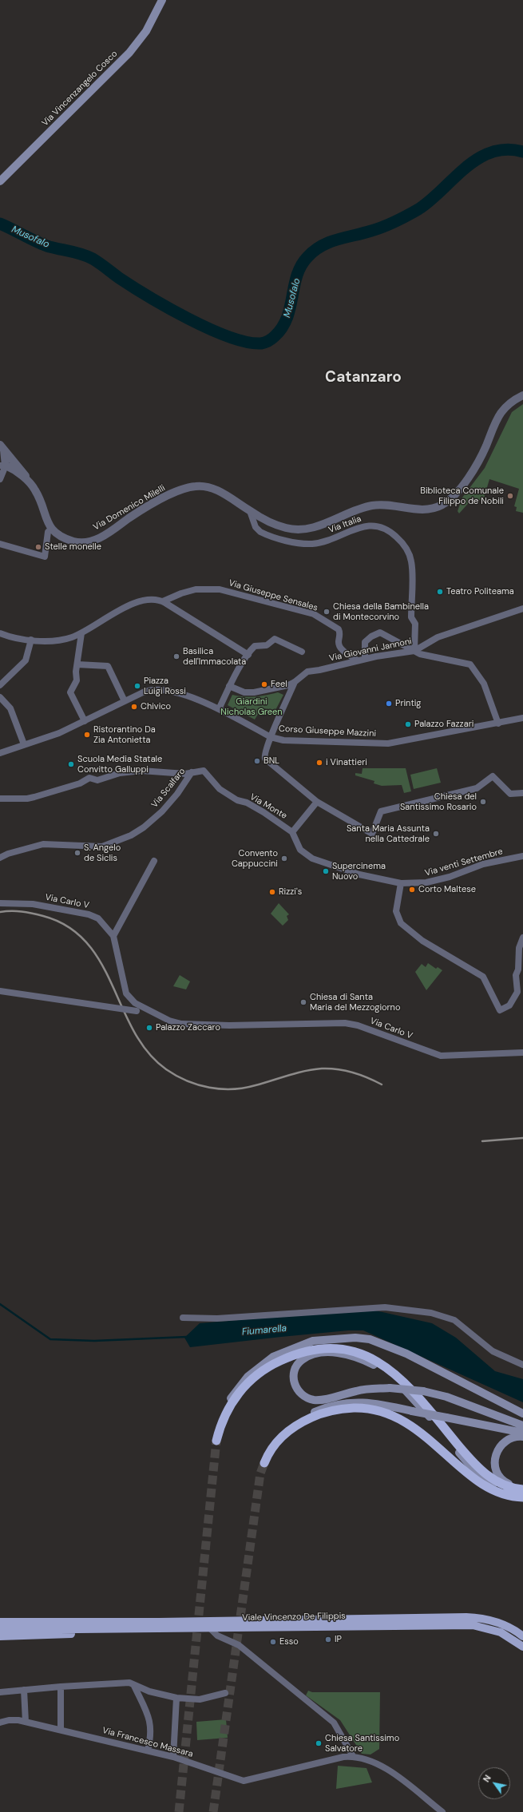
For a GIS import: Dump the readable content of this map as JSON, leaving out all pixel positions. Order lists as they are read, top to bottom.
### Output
{
  "streets": {
    "main road": ["Via Vincenzangelo Cosco", "Viale Vincenzo De Filippis"],
    "street": [
      "Via Domenico Milelli",
      "Via Italia",
      "Via Giuseppe Sensales",
      "Via Giovanni Jannoni",
      "Corso Giuseppe Mazzini",
      "Via Scalfaro",
      "Via Monte",
      "Via venti Settembre",
      "Via Carlo V",
      "Via Francesco Massara"
    ]
  },
  "crossings": [
    ["Via Domenico Milelli", "Via Italia"],
    ["Via Italia", "Via Giovanni Jannoni"],
    ["Via Giuseppe Sensales", "Via Giovanni Jannoni"],
    ["Via Scalfaro", "Via Monte"],
    ["Via Monte", "Via venti Settembre"]
  ],
  "districts": ["Catanzaro"],
  "water": ["Musofalo", "Fiumarella"],
  "parks": ["Giardini Nicholas Green"],
  "places": [
    "Biblioteca Comunale Filippo de Nobili",
    "Stelle monelle",
    "Teatro Politeama",
    "Chiesa della Bambinella di Montecorvino",
    "Basilica dell'Immacolata",
    "Feel",
    "Piazza Luigi Rossi",
    "Printig",
    "Chivico",
    "Palazzo Fazzari",
    "Ristorantino Da Zia Antonietta",
    "BNL",
    "i Vinattieri",
    "Scuola Media Statale Convitto Galluppi",
    "Chiesa del Santissimo Rosario",
    "Santa Maria Assunta nella Cattedrale",
    "S. Angelo de Siclis",
    "Convento Cappuccini",
    "Supercinema Nuovo",
    "Corto Maltese",
    "Rizzi's",
    "Chiesa di Santa Maria del Mezzogiorno",
    "Palazzo Zaccaro",
    "IP",
    "Esso",
    "Chiesa Santissimo Salvatore"
  ],
  "north": "top left"
}
